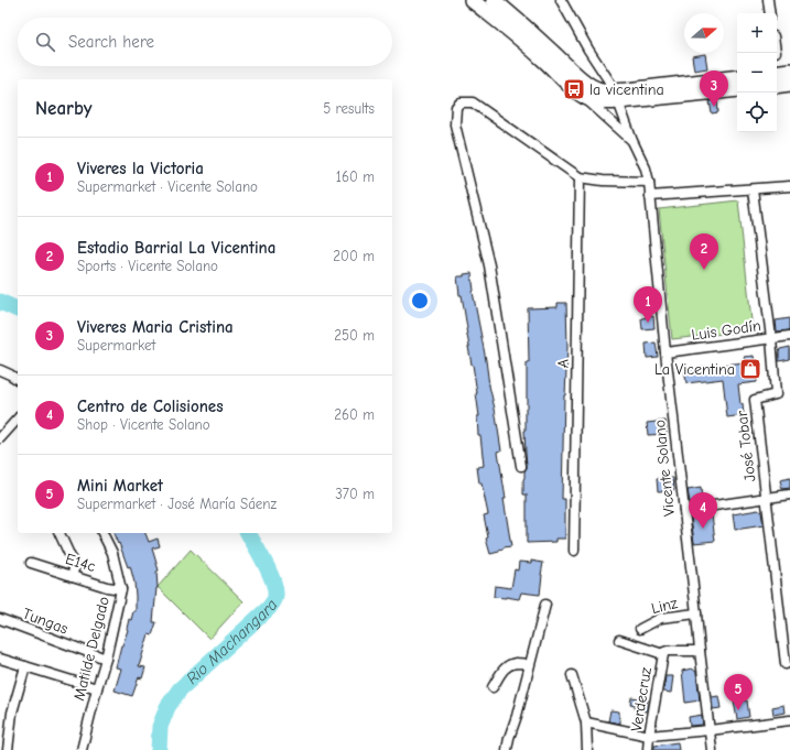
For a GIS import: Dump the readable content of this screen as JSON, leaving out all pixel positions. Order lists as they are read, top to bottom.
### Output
{
  "streets": {
    "street": [
      "Luis Godín",
      "A",
      "José Tobar",
      "Vicente Solano",
      "E14c",
      "Linz",
      "Tungas",
      "Matilde Delgado",
      "Verdecruz"
    ]
  },
  "crossings": [
    ["Luis Godín", "José Tobar"],
    ["Luis Godín", "Vicente Solano"],
    ["Vicente Solano", "Linz"],
    ["E14c", "Matilde Delgado"],
    ["Tungas", "Matilde Delgado"]
  ],
  "water": ["Rio Machangara"],
  "places": {
    "bus stop": ["la vicentina"],
    "shop": ["La Vicentina"]
  },
  "north": "right",
  "page": {
    "map_buttons": ["+", "−"],
    "search": "Search here",
    "pins": [
      "3",
      "2",
      "1",
      "4",
      "5"
    ],
    "heading": ["Nearby", "5 results"],
    "list": [
      {
        "mark": "1",
        "name": "Viveres la Victoria",
        "note": "Supermarket · Vicente Solano",
        "value": "160 m"
      },
      {
        "mark": "2",
        "name": "Estadio Barrial La Vicentina",
        "note": "Sports · Vicente Solano",
        "value": "200 m"
      },
      {
        "mark": "3",
        "name": "Viveres Maria Cristina",
        "note": "Supermarket",
        "value": "250 m"
      },
      {
        "mark": "4",
        "name": "Centro de Colisiones",
        "note": "Shop · Vicente Solano",
        "value": "260 m"
      },
      {
        "mark": "5",
        "name": "Mini Market",
        "note": "Supermarket · José María Sáenz",
        "value": "370 m"
      }
    ]
  }
}
